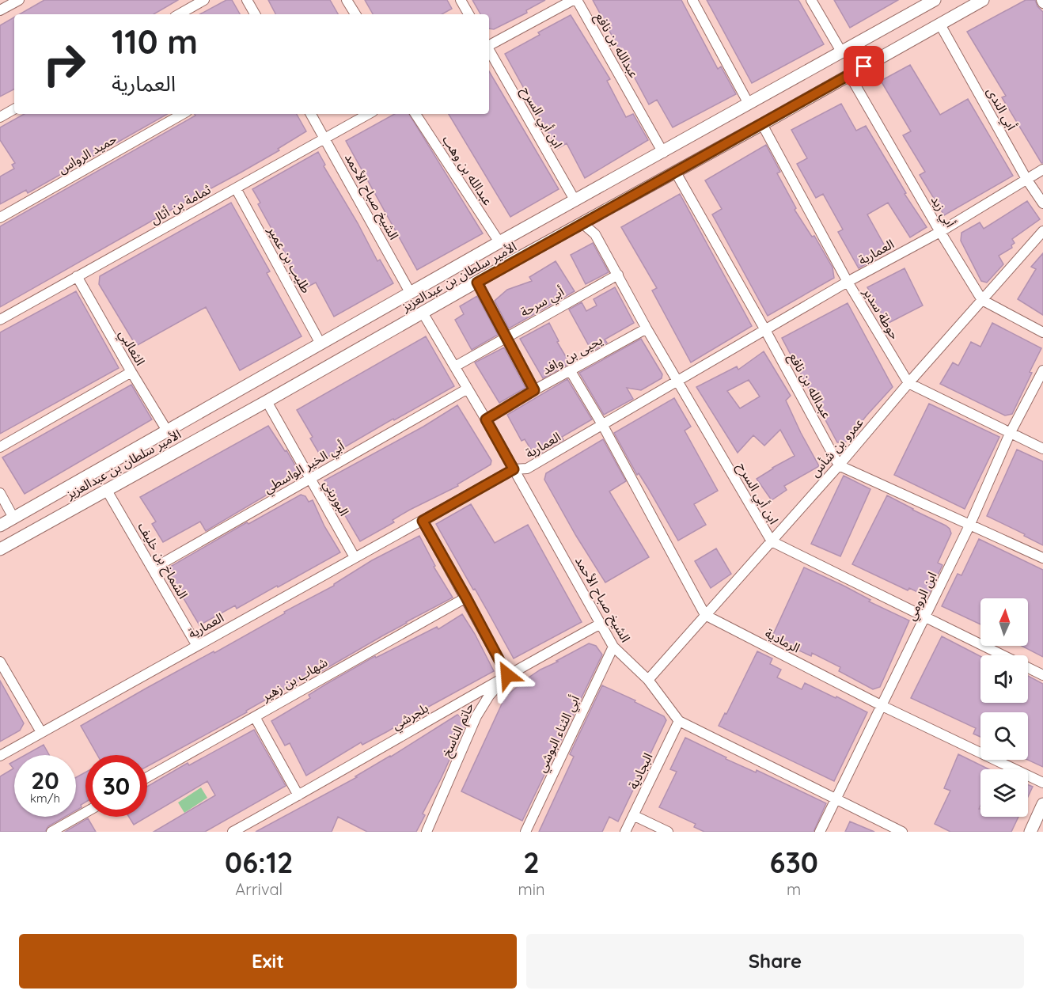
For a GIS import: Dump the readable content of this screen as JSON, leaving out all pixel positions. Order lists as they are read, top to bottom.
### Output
{
  "streets": {
    "street": [
      "عبدالله بن نافع",
      "أبي الندى",
      "ابن أبي السرح",
      "حميد الرواس",
      "عبدالله بن وهب",
      "الشيخ صباح الأحمد",
      "ثمامة بن أثال",
      "أبي زيد",
      "العمارية",
      "طليب بن عمير",
      "الأمير سلطان بن عبدالعزيز",
      "أبي سرحة",
      "حوطة سدير",
      "الثعالبي",
      "يحيى بن وافد",
      "عمرو بن شأس",
      "أبي الخير الواسطي",
      "البوريني",
      "الشماخ بن خليف",
      "ابن الرومي",
      "الرمادية",
      "شهاب بن زهير",
      "بلجرشي",
      "حاتم الناسخ",
      "أبي الثناء البوشي",
      "البجادية"
    ]
  },
  "crossings": [
    ["عبدالله بن نافع", "العمارية"],
    ["عبدالله بن نافع", "الأمير سلطان بن عبدالعزيز"],
    ["عبدالله بن نافع", "عمرو بن شأس"],
    ["أبي الندى", "العمارية"],
    ["أبي الندى", "الأمير سلطان بن عبدالعزيز"],
    ["ابن أبي السرح", "العمارية"],
    ["ابن أبي السرح", "الأمير سلطان بن عبدالعزيز"],
    ["ابن أبي السرح", "أبي سرحة"],
    ["ابن أبي السرح", "يحيى بن وافد"],
    ["ابن أبي السرح", "عمرو بن شأس"],
    ["ابن أبي السرح", "ابن الرومي"],
    ["عبدالله بن وهب", "الأمير سلطان بن عبدالعزيز"],
    ["الشيخ صباح الأحمد", "ثمامة بن أثال"],
    ["الشيخ صباح الأحمد", "العمارية"],
    ["الشيخ صباح الأحمد", "الأمير سلطان بن عبدالعزيز"],
    ["الشيخ صباح الأحمد", "أبي سرحة"],
    ["الشيخ صباح الأحمد", "يحيى بن وافد"],
    ["الشيخ صباح الأحمد", "عمرو بن شأس"],
    ["الشيخ صباح الأحمد", "أبي الخير الواسطي"],
    ["الشيخ صباح الأحمد", "ابن الرومي"],
    ["الشيخ صباح الأحمد", "بلجرشي"],
    ["الشيخ صباح الأحمد", "أبي الثناء البوشي"],
    ["الشيخ صباح الأحمد", "البجادية"],
    ["ثمامة بن أثال", "طليب بن عمير"],
    ["ثمامة بن أثال", "الثعالبي"],
    ["أبي زيد", "العمارية"],
    ["أبي زيد", "الأمير سلطان بن عبدالعزيز"],
    ["أبي زيد", "عمرو بن شأس"],
    ["العمارية", "حوطة سدير"],
    ["العمارية", "البوريني"],
    ["العمارية", "الشماخ بن خليف"],
    ["طليب بن عمير", "الأمير سلطان بن عبدالعزيز"],
    ["الأمير سلطان بن عبدالعزيز", "حوطة سدير"],
    ["الأمير سلطان بن عبدالعزيز", "الثعالبي"],
    ["الأمير سلطان بن عبدالعزيز", "البوريني"],
    ["الأمير سلطان بن عبدالعزيز", "الشماخ بن خليف"],
    ["حوطة سدير", "عمرو بن شأس"],
    ["عمرو بن شأس", "الرمادية"],
    ["أبي الخير الواسطي", "البوريني"],
    ["أبي الخير الواسطي", "الشماخ بن خليف"],
    ["ابن الرومي", "الرمادية"],
    ["بلجرشي", "حاتم الناسخ"]
  ],
  "north": "top",
  "page": {
    "turn": ["110 m", "العمارية"],
    "speed": "20 km/h",
    "limit": "30",
    "eta": [
      "06:12",
      "Arrival",
      "2",
      "min",
      "630",
      "m"
    ],
    "buttons": ["Exit", "Share"]
  }
}
